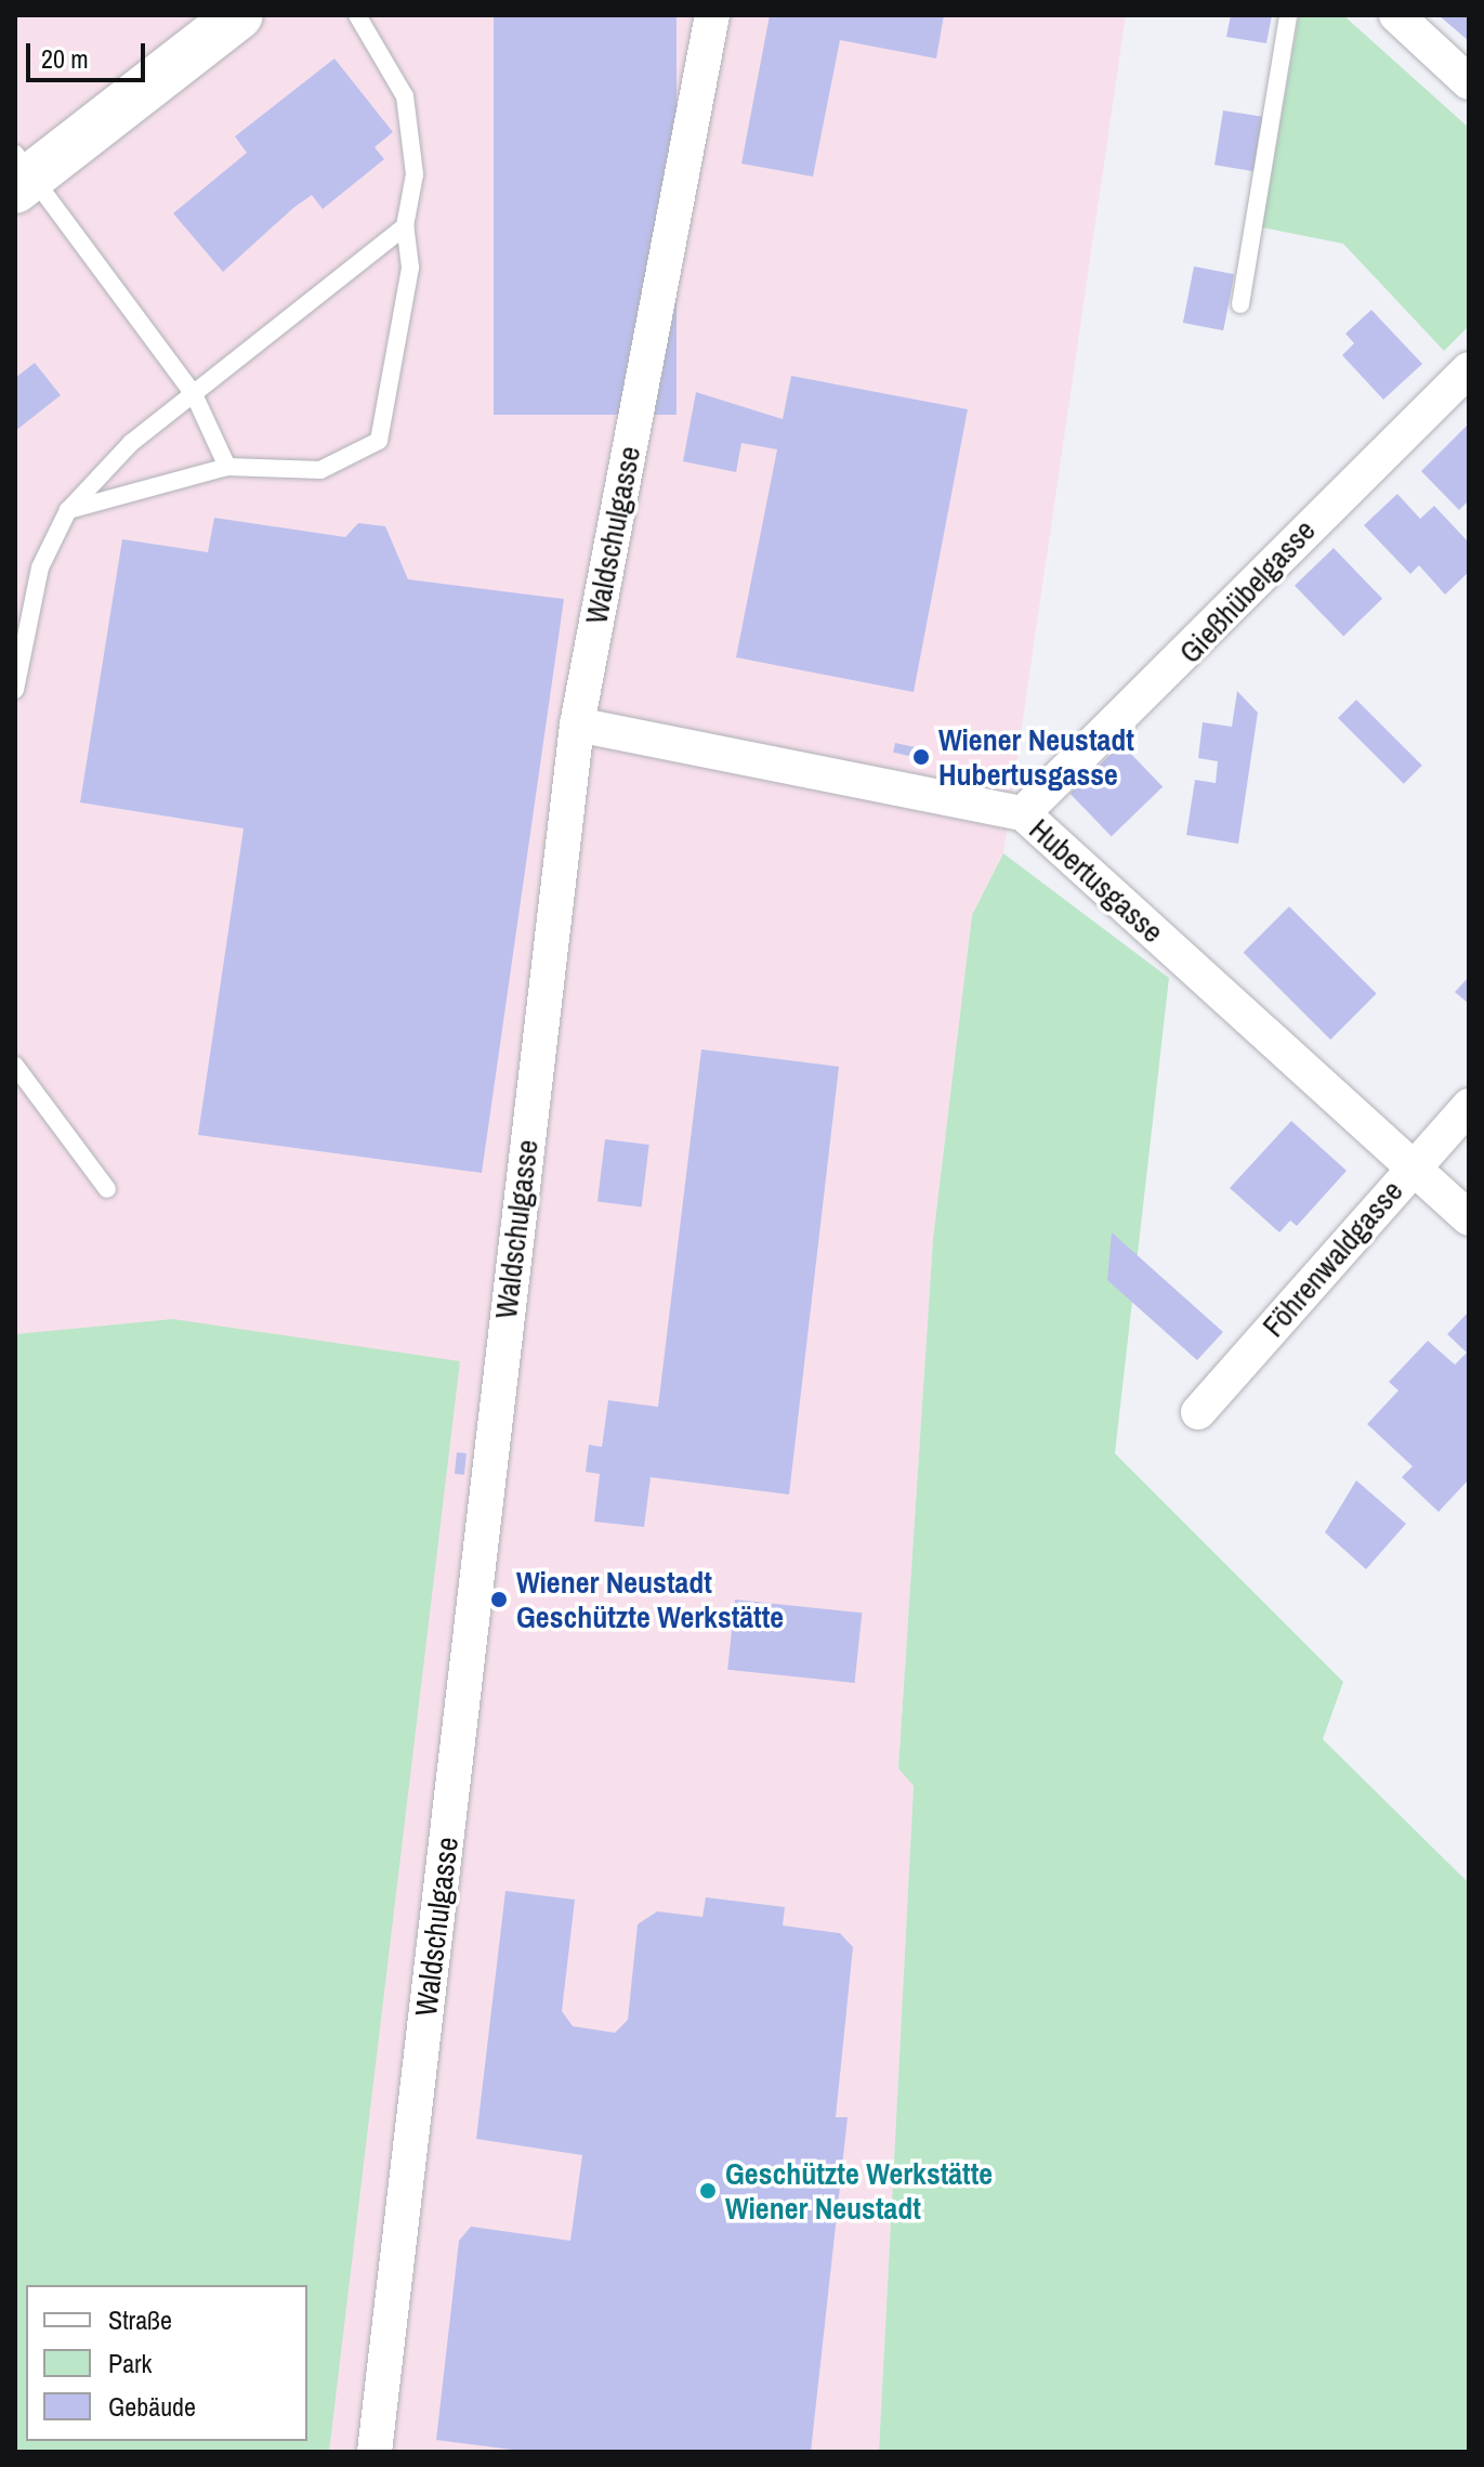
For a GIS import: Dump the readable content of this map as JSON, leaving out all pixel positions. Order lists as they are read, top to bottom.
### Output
{
  "streets": {
    "street": [
      "Waldschulgasse",
      "Gießhübelgasse",
      "Hubertusgasse",
      "Föhrenwaldgasse"
    ]
  },
  "crossings": [
    ["Waldschulgasse", "Hubertusgasse"],
    ["Gießhübelgasse", "Hubertusgasse"],
    ["Hubertusgasse", "Föhrenwaldgasse"]
  ],
  "places": ["Wiener Neustadt Hubertusgasse", "Wiener Neustadt Geschützte Werkstätte", "Geschützte Werkstätte Wiener Neustadt"],
  "legend": ["Straße", "Park", "Gebäude"],
  "scale_bar": "20 m"
}
